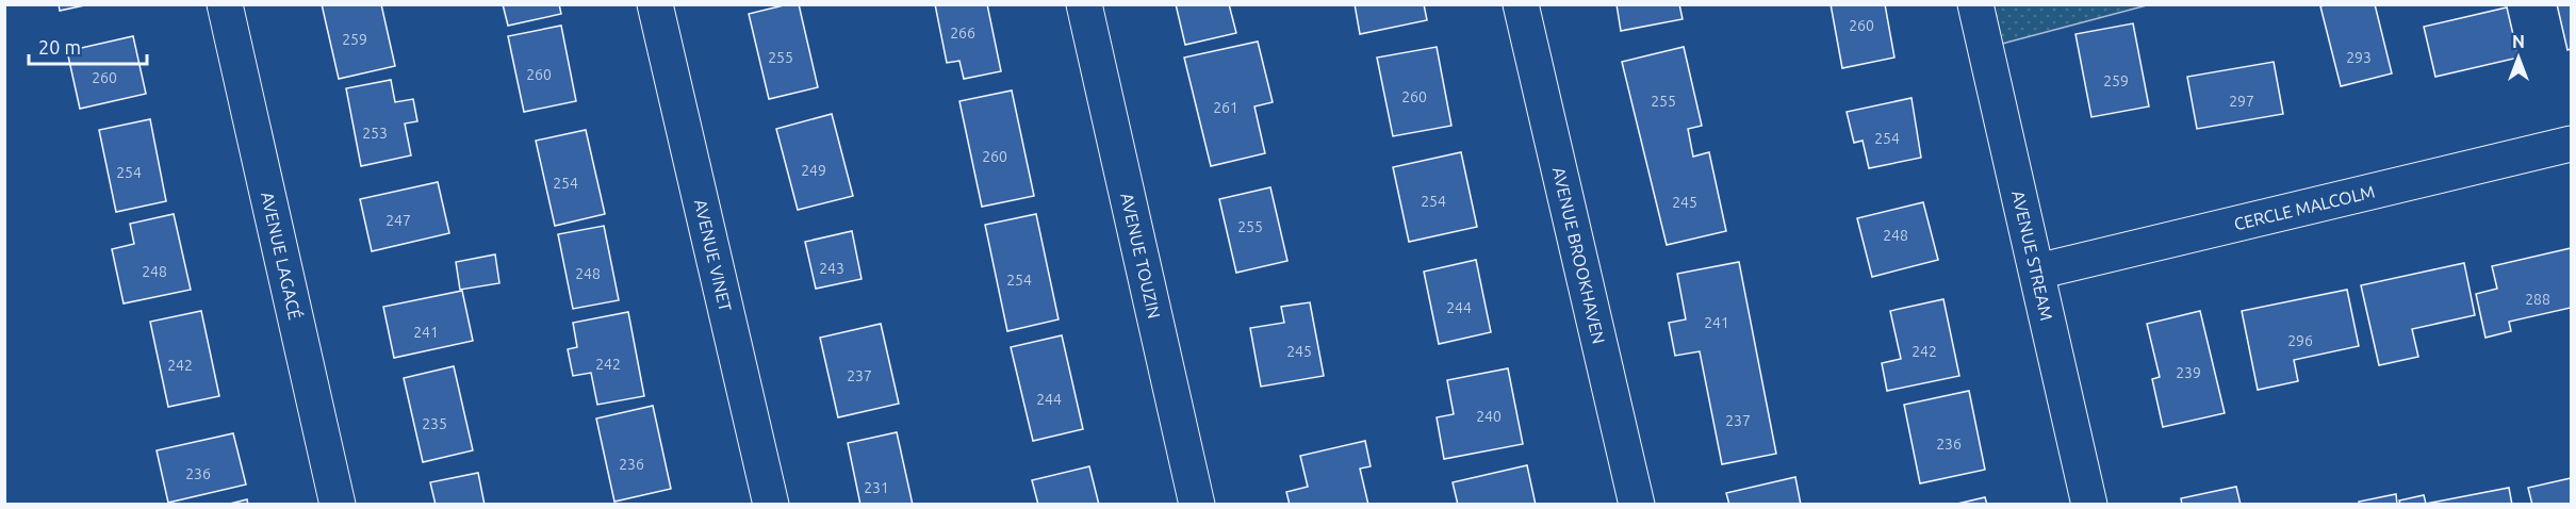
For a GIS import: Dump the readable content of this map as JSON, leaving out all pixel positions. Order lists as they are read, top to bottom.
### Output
{
  "streets": {
    "street": [
      "CERCLE MALCOLM",
      "AVENUE LAGACÉ",
      "AVENUE VINET",
      "AVENUE TOUZIN",
      "AVENUE BROOKHAVEN",
      "AVENUE STREAM"
    ]
  },
  "crossings": [
    ["CERCLE MALCOLM", "AVENUE STREAM"]
  ],
  "house_numbers": [
    "260",
    "266",
    "259",
    "255",
    "293",
    "260",
    "260",
    "259",
    "260",
    "255",
    "297",
    "261",
    "253",
    "254",
    "260",
    "249",
    "254",
    "254",
    "254",
    "245",
    "247",
    "255",
    "248",
    "243",
    "248",
    "248",
    "254",
    "288",
    "244",
    "241",
    "241",
    "296",
    "245",
    "242",
    "242",
    "242",
    "239",
    "237",
    "244",
    "240",
    "237",
    "235",
    "236",
    "236",
    "236",
    "231"
  ],
  "scale_bar": "20 m",
  "north": "top"
}
